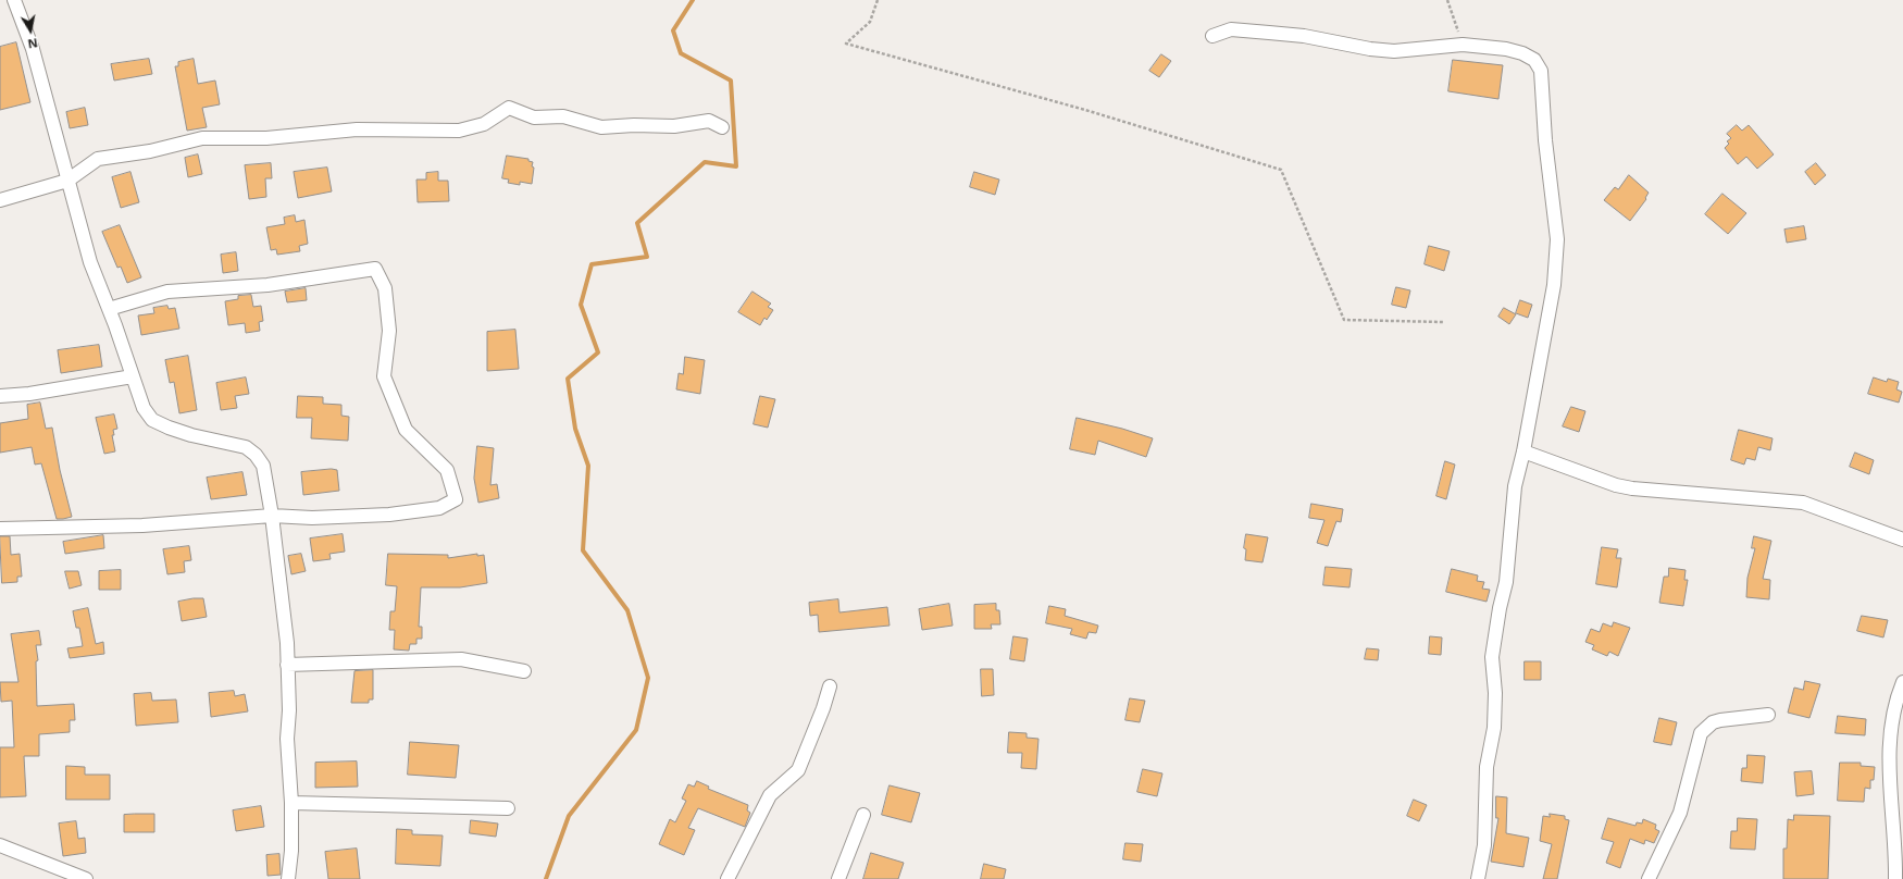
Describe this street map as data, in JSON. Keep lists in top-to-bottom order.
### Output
{
  "north": "bottom"
}
